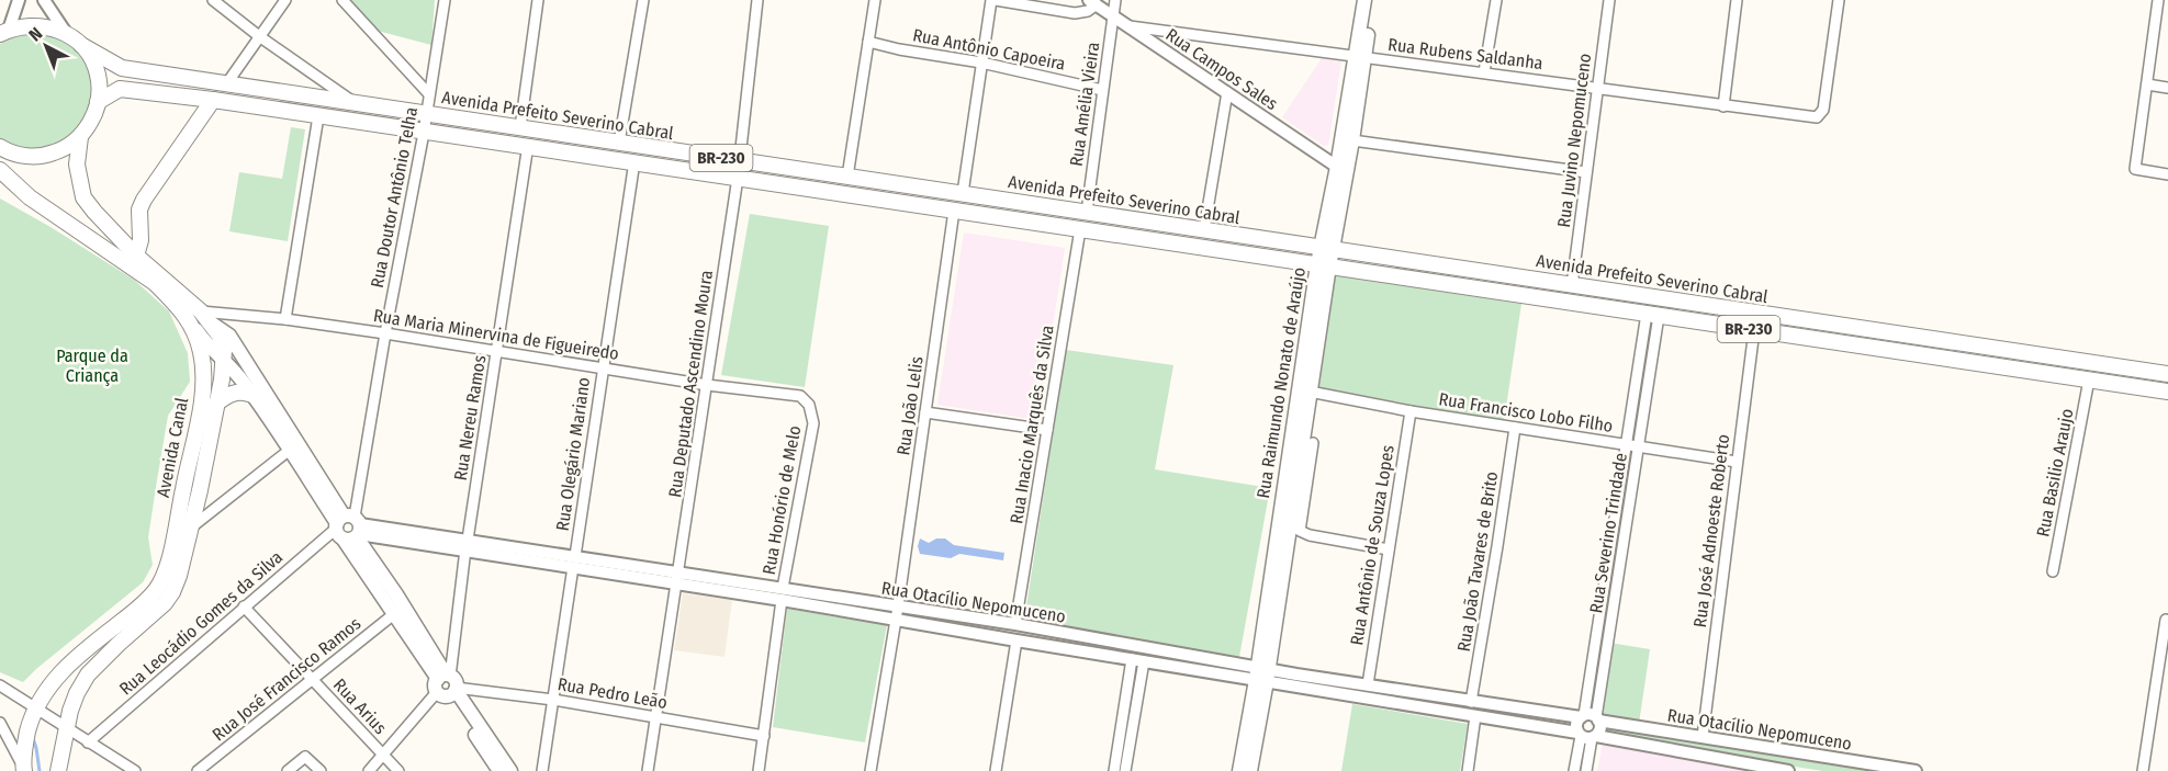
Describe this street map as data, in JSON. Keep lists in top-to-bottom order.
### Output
{
  "streets": {
    "main road": [
      "Avenida Prefeito Severino Cabral",
      "BR-230",
      "Rua Raimundo Nonato de Araújo",
      "Avenida Canal"
    ],
    "street": [
      "Rua Antônio Capoeira",
      "Rua Rubens Saldanha",
      "Rua Campos Sales",
      "Rua Amélia Vieira",
      "Rua Juvino Nepomuceno",
      "Rua Doutor Antônio Telha",
      "Rua Maria Minervina de Figueiredo",
      "Rua Deputado Ascendino Moura",
      "Rua João Lelis",
      "Rua Francisco Lobo Filho",
      "Rua Nereu Ramos",
      "Rua Inacio Marquês da Silva",
      "Rua Olegário Mariano",
      "Rua Basilio Araujo",
      "Rua Honório de Melo",
      "Rua José Adnoeste Roberto",
      "Rua Severino Trindade",
      "Rua Antônio de Souza Lopes",
      "Rua João Tavares de Brito",
      "Rua Otacílio Nepomuceno",
      "Rua Leocádio Gomes da Silva",
      "Rua José Francisco Ramos",
      "Rua Pedro Leão",
      "Rua Arius"
    ]
  },
  "crossings": [
    ["Rua Antônio Capoeira", "Rua Amélia Vieira"],
    ["Rua Rubens Saldanha", "Rua Campos Sales"],
    ["Rua Rubens Saldanha", "Rua Juvino Nepomuceno"],
    ["Rua Rubens Saldanha", "Rua Raimundo Nonato de Araújo"],
    ["Rua Campos Sales", "Rua Amélia Vieira"],
    ["Rua Campos Sales", "Rua Raimundo Nonato de Araújo"],
    ["Rua Amélia Vieira", "Avenida Prefeito Severino Cabral"],
    ["Avenida Prefeito Severino Cabral", "Rua Juvino Nepomuceno"],
    ["Avenida Prefeito Severino Cabral", "Rua Doutor Antônio Telha"],
    ["Avenida Prefeito Severino Cabral", "Rua Raimundo Nonato de Araújo"],
    ["Avenida Prefeito Severino Cabral", "Rua Deputado Ascendino Moura"],
    ["Avenida Prefeito Severino Cabral", "Rua João Lelis"],
    ["Avenida Prefeito Severino Cabral", "Rua Nereu Ramos"],
    ["Avenida Prefeito Severino Cabral", "Rua Inacio Marquês da Silva"],
    ["Avenida Prefeito Severino Cabral", "Rua Olegário Mariano"],
    ["Avenida Prefeito Severino Cabral", "Rua Basilio Araujo"],
    ["Avenida Prefeito Severino Cabral", "Rua José Adnoeste Roberto"],
    ["Avenida Prefeito Severino Cabral", "Rua Severino Trindade"],
    ["Rua Doutor Antônio Telha", "Rua Maria Minervina de Figueiredo"],
    ["Rua Doutor Antônio Telha", "Rua Otacílio Nepomuceno"],
    ["Rua Doutor Antônio Telha", "Rua Leocádio Gomes da Silva"],
    ["Rua Maria Minervina de Figueiredo", "Rua Deputado Ascendino Moura"],
    ["Rua Maria Minervina de Figueiredo", "Rua Nereu Ramos"],
    ["Rua Maria Minervina de Figueiredo", "Avenida Canal"],
    ["Rua Maria Minervina de Figueiredo", "Rua Olegário Mariano"],
    ["Rua Maria Minervina de Figueiredo", "Rua Honório de Melo"],
    ["Rua Raimundo Nonato de Araújo", "Rua Francisco Lobo Filho"],
    ["Rua Raimundo Nonato de Araújo", "Rua Otacílio Nepomuceno"],
    ["Rua Deputado Ascendino Moura", "Rua Otacílio Nepomuceno"],
    ["Rua Deputado Ascendino Moura", "Rua Pedro Leão"],
    ["Rua João Lelis", "Rua Otacílio Nepomuceno"],
    ["Rua Francisco Lobo Filho", "Rua José Adnoeste Roberto"],
    ["Rua Francisco Lobo Filho", "Rua Severino Trindade"],
    ["Rua Francisco Lobo Filho", "Rua Antônio de Souza Lopes"],
    ["Rua Francisco Lobo Filho", "Rua João Tavares de Brito"],
    ["Rua Nereu Ramos", "Rua Otacílio Nepomuceno"],
    ["Rua Nereu Ramos", "Rua Pedro Leão"],
    ["Rua Inacio Marquês da Silva", "Rua Otacílio Nepomuceno"],
    ["Rua Olegário Mariano", "Rua Otacílio Nepomuceno"],
    ["Rua Olegário Mariano", "Rua Pedro Leão"],
    ["Rua Honório de Melo", "Rua Otacílio Nepomuceno"],
    ["Rua Honório de Melo", "Rua Pedro Leão"],
    ["Rua José Adnoeste Roberto", "Rua Otacílio Nepomuceno"],
    ["Rua Severino Trindade", "Rua Otacílio Nepomuceno"],
    ["Rua Antônio de Souza Lopes", "Rua Otacílio Nepomuceno"],
    ["Rua João Tavares de Brito", "Rua Otacílio Nepomuceno"],
    ["Rua Otacílio Nepomuceno", "Rua Leocádio Gomes da Silva"],
    ["Rua Leocádio Gomes da Silva", "Rua Arius"],
    ["Rua José Francisco Ramos", "Rua Arius"]
  ],
  "parks": ["Parque da Criança"],
  "north": "top left"
}
